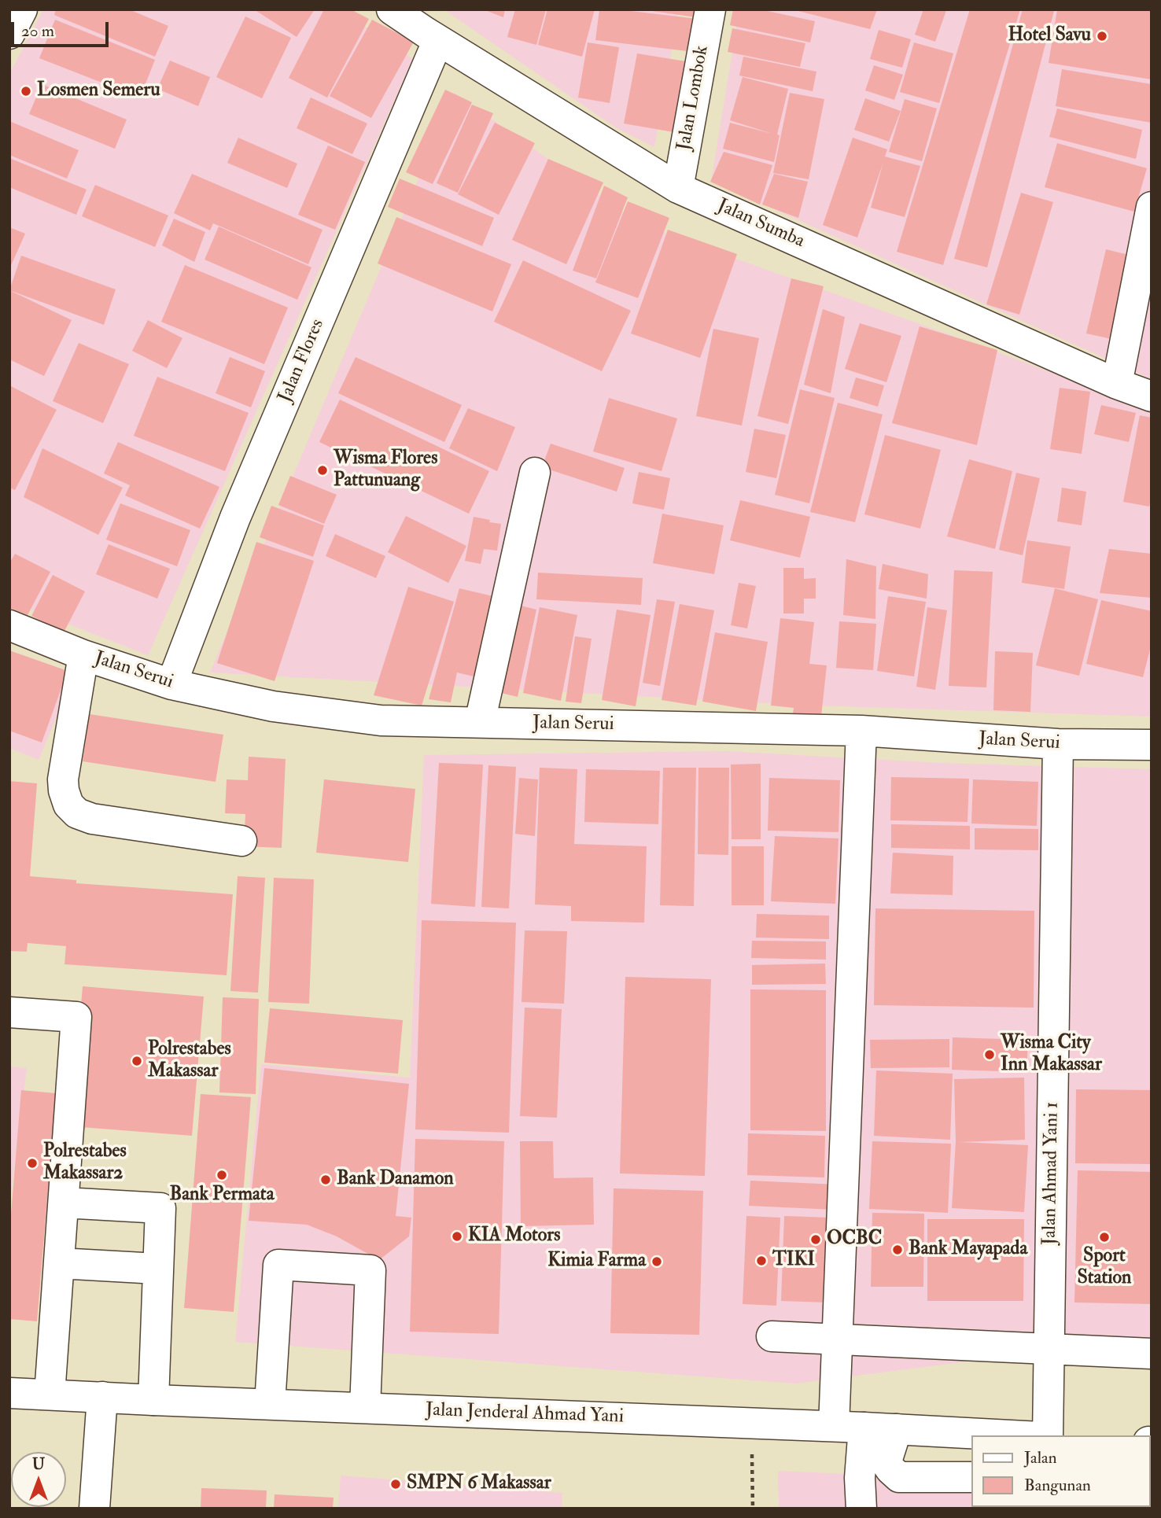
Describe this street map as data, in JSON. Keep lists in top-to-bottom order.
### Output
{
  "streets": {
    "main road": [
      "Jalan Lombok",
      "Jalan Sumba",
      "Jalan Flores",
      "Jalan Serui",
      "Jalan Ahmad Yani 1",
      "Jalan Jenderal Ahmad Yani"
    ]
  },
  "crossings": [
    ["Jalan Lombok", "Jalan Sumba"],
    ["Jalan Sumba", "Jalan Flores"],
    ["Jalan Flores", "Jalan Serui"],
    ["Jalan Serui", "Jalan Ahmad Yani 1"]
  ],
  "places": [
    "Hotel Savu",
    "Losmen Semeru",
    "Wisma Flores Pattunuang",
    "Wisma City Inn Makassar",
    "Polrestabes Makassar",
    "Polrestabes Makassar2",
    "Bank Permata",
    "Bank Danamon",
    "KIA Motors",
    "Sport Station",
    "OCBC",
    "Bank Mayapada",
    "TIKI",
    "Kimia Farma",
    "SMPN 6 Makassar"
  ],
  "legend": ["Jalan", "Bangunan"],
  "scale_bar": "20 m",
  "north": "top"
}
